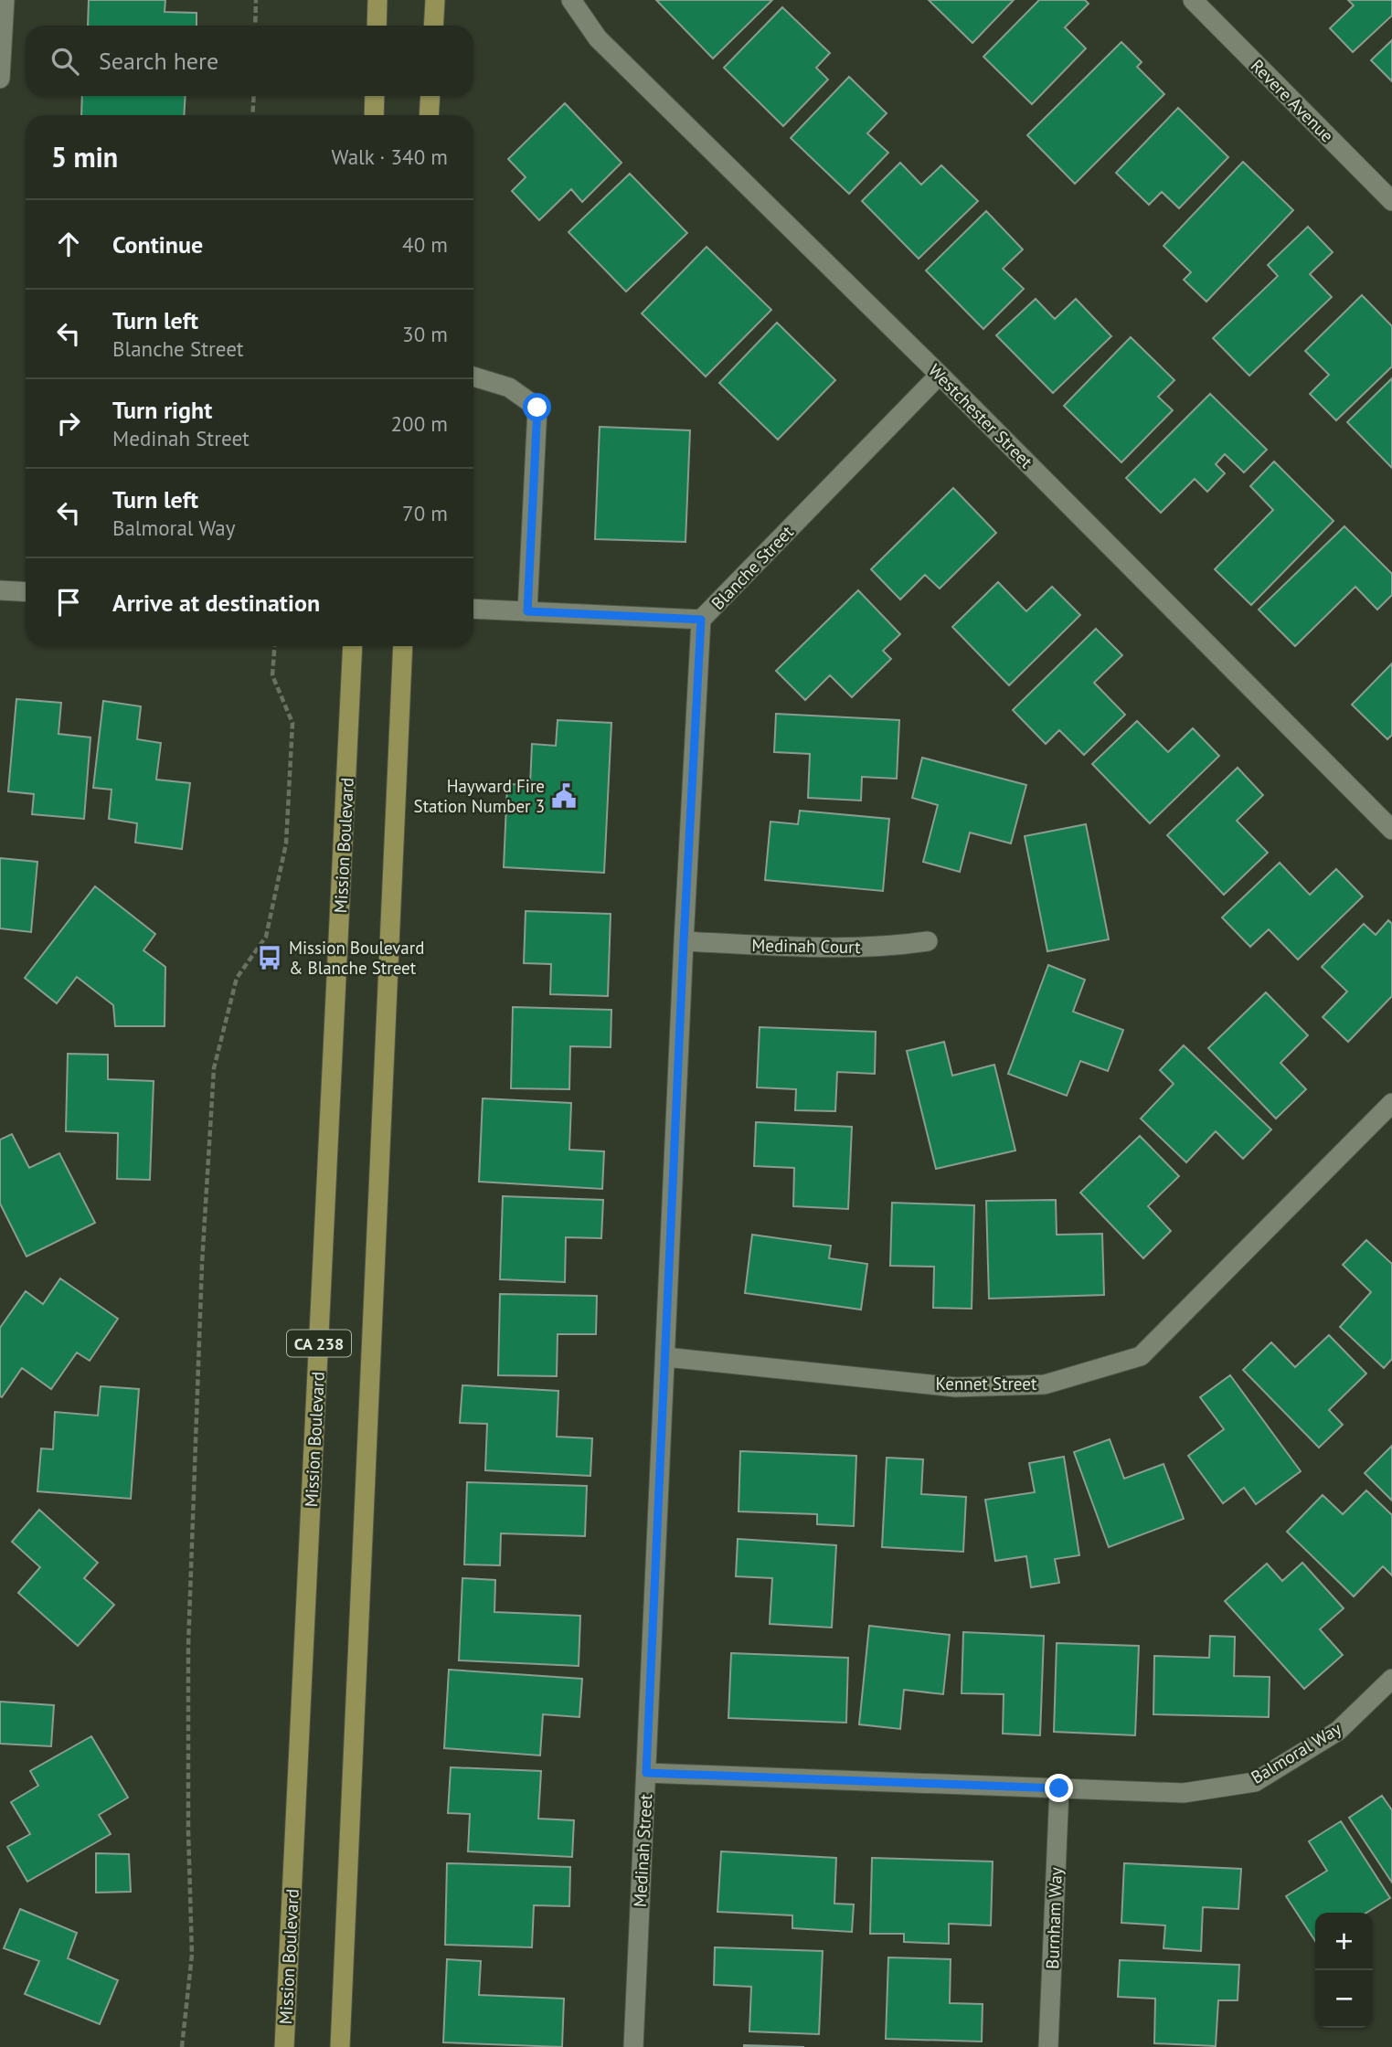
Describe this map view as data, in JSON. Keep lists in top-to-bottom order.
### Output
{
  "streets": {
    "main road": ["Mission Boulevard", "CA 238"],
    "street": [
      "Revere Avenue",
      "Westchester Street",
      "Blanche Street",
      "Medinah Court",
      "Kennet Street",
      "Balmoral Way",
      "Medinah Street",
      "Burnham Way"
    ]
  },
  "crossings": [
    ["Westchester Street", "Blanche Street"],
    ["Blanche Street", "Medinah Street"],
    ["Medinah Court", "Medinah Street"],
    ["Kennet Street", "Medinah Street"],
    ["Balmoral Way", "Medinah Street"],
    ["Balmoral Way", "Burnham Way"]
  ],
  "places": {
    "public building": ["Hayward Fire Station Number 3"],
    "bus stop": ["Mission Boulevard & Blanche Street"]
  },
  "page": {
    "search": "Search here",
    "heading": ["5 min", "Walk · 340 m"],
    "list": [
      ["Continue", "40 m"],
      ["Turn left", "Blanche Street", "30 m"],
      ["Turn right", "Medinah Street", "200 m"],
      ["Turn left", "Balmoral Way", "70 m"],
      "Arrive at destination"
    ],
    "map_buttons": ["+", "−"]
  }
}
